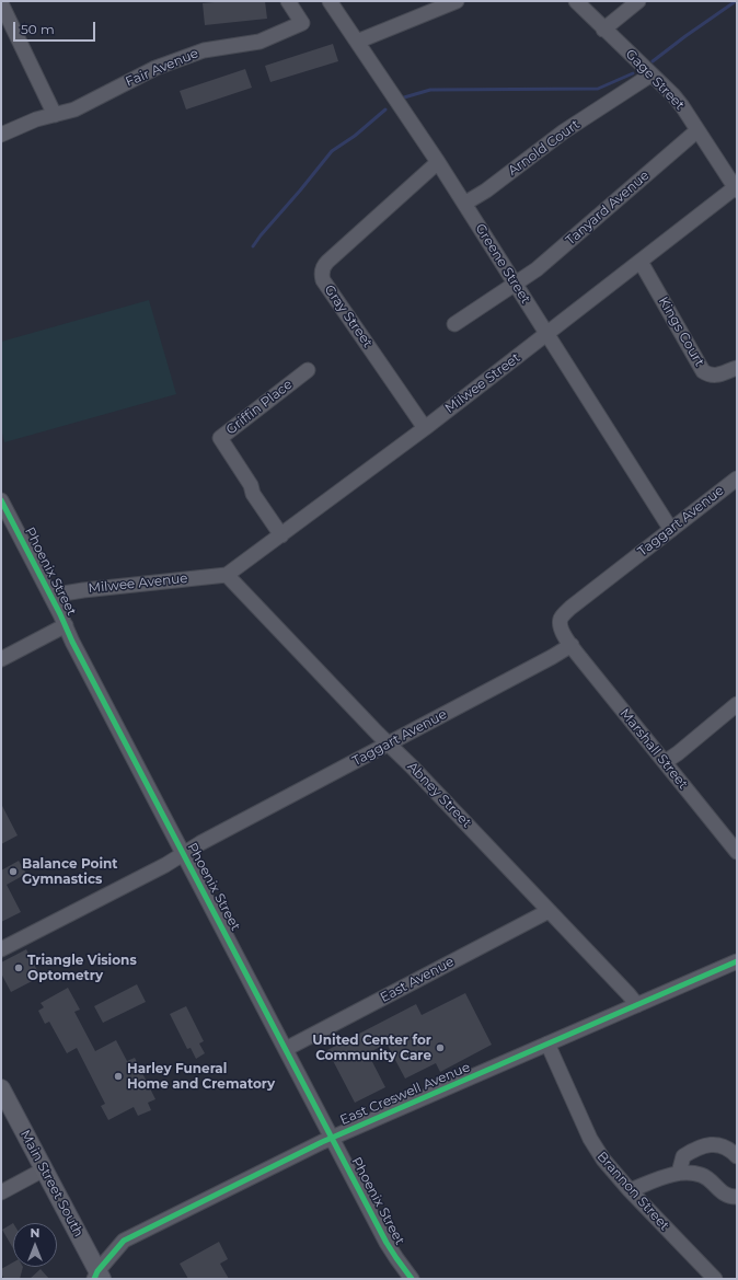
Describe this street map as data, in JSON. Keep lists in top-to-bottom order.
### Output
{
  "streets": {
    "main road": ["Main Street South"],
    "street": [
      "Fair Avenue",
      "Gage Street",
      "Arnold Court",
      "Tanyard Avenue",
      "Greene Street",
      "Gray Street",
      "Kings Court",
      "Milwee Street",
      "Griffin Place",
      "Taggart Avenue",
      "Phoenix Street",
      "Milwee Avenue",
      "Marshall Street",
      "Abney Street",
      "East Avenue",
      "East Creswell Avenue",
      "Brannon Street"
    ]
  },
  "crossings": [
    ["Gage Street", "Arnold Court"],
    ["Gage Street", "Tanyard Avenue"],
    ["Gage Street", "Milwee Street"],
    ["Arnold Court", "Greene Street"],
    ["Tanyard Avenue", "Greene Street"],
    ["Greene Street", "Gray Street"],
    ["Greene Street", "Milwee Street"],
    ["Greene Street", "Taggart Avenue"],
    ["Gray Street", "Milwee Street"],
    ["Kings Court", "Milwee Street"],
    ["Milwee Street", "Griffin Place"],
    ["Milwee Street", "Milwee Avenue"],
    ["Milwee Street", "Abney Street"],
    ["Taggart Avenue", "Phoenix Street"],
    ["Taggart Avenue", "Marshall Street"],
    ["Taggart Avenue", "Abney Street"],
    ["Phoenix Street", "Milwee Avenue"],
    ["Phoenix Street", "East Avenue"],
    ["Phoenix Street", "East Creswell Avenue"],
    ["Milwee Avenue", "Abney Street"],
    ["Abney Street", "East Avenue"],
    ["Abney Street", "East Creswell Avenue"],
    ["East Creswell Avenue", "Main Street South"],
    ["East Creswell Avenue", "Brannon Street"]
  ],
  "places": [
    "Balance Point Gymnastics",
    "Triangle Visions Optometry",
    "United Center for Community Care",
    "Harley Funeral Home and Crematory"
  ],
  "scale_bar": "50 m",
  "north": "top"
}
